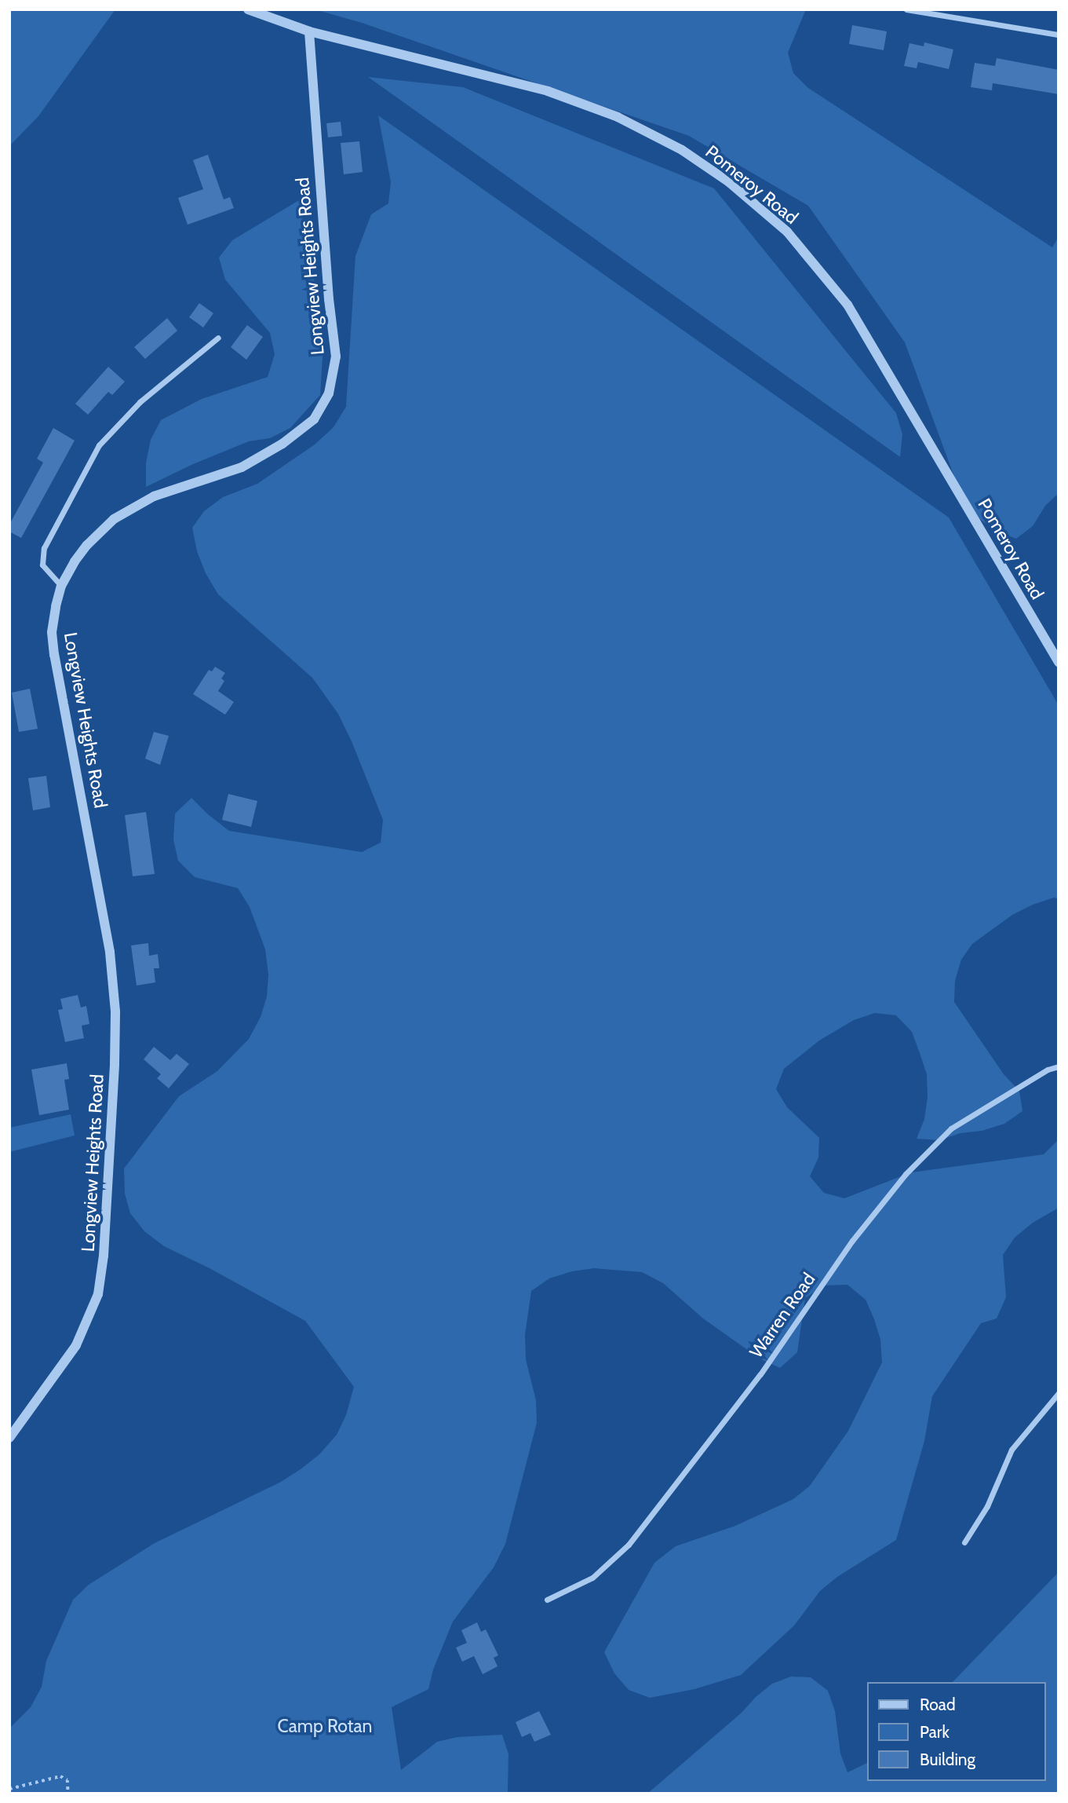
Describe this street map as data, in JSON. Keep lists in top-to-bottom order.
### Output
{
  "streets": {
    "street": ["Pomeroy Road", "Longview Heights Road", "Warren Road"]
  },
  "crossings": [
    ["Pomeroy Road", "Longview Heights Road"]
  ],
  "parks": ["Camp Rotan"],
  "legend": ["Road", "Park", "Building"]
}
